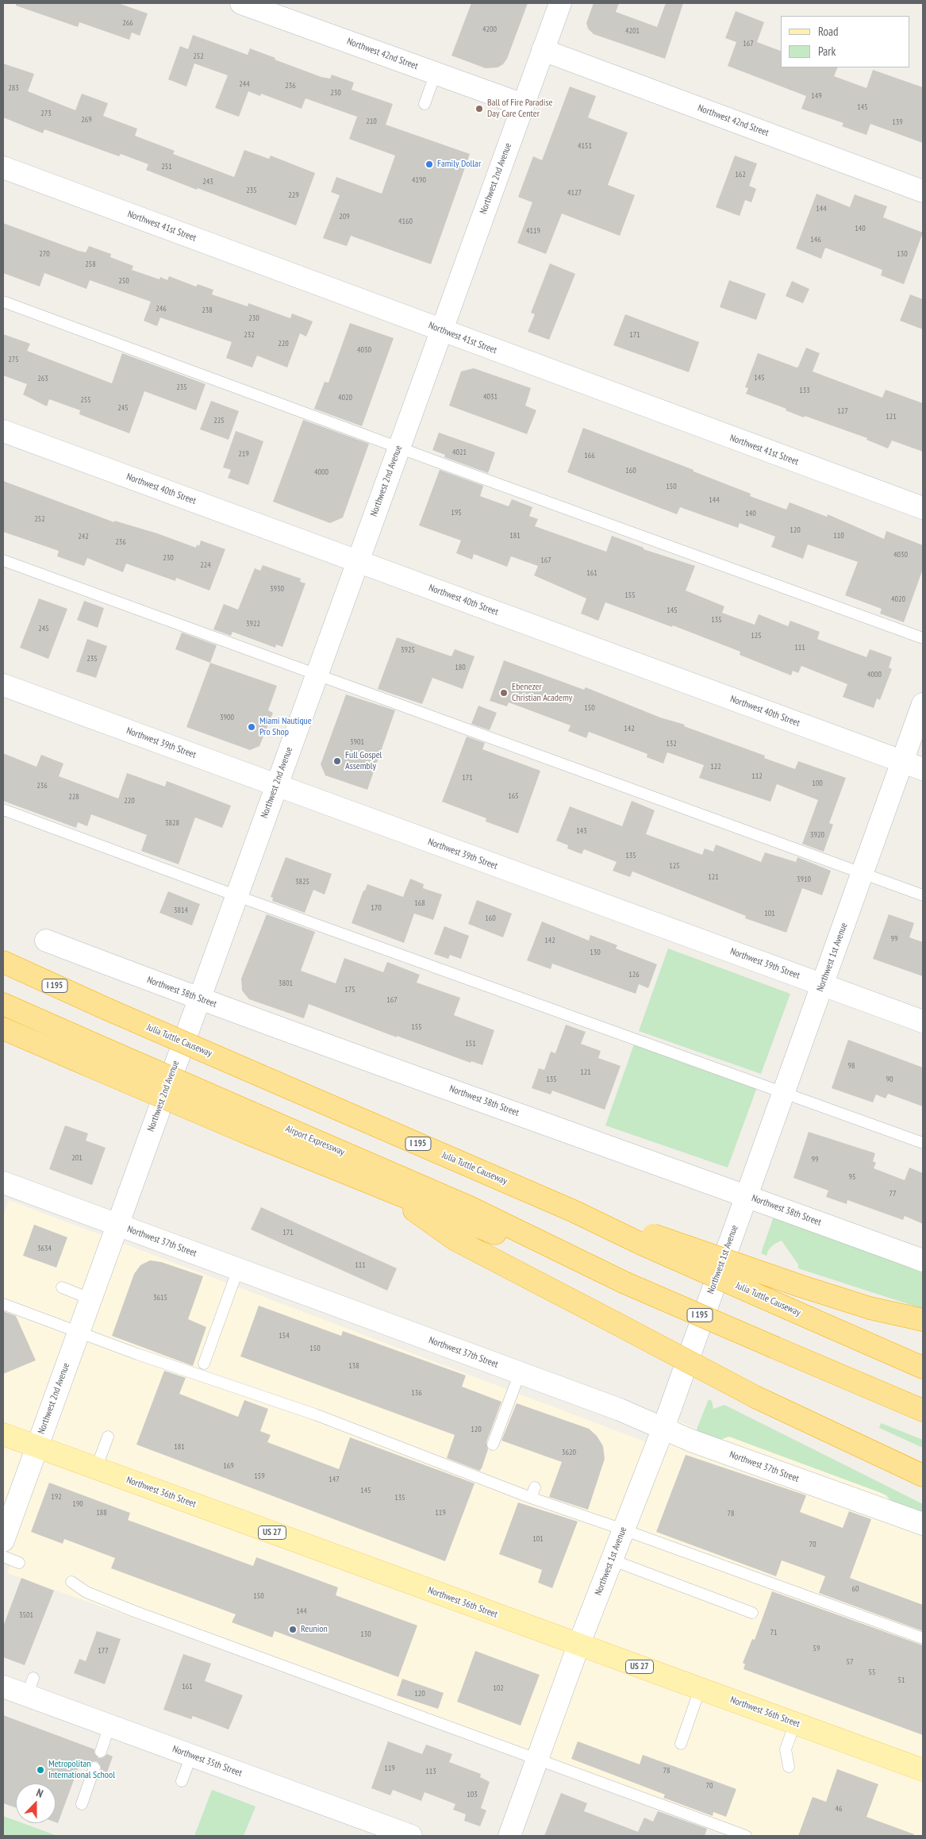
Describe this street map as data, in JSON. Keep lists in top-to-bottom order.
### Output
{
  "streets": {
    "highway": ["I 195", "Julia Tuttle Causeway", "Airport Expressway"],
    "main road": ["Northwest 36th Street", "US 27"],
    "street": [
      "Northwest 42nd Street",
      "Northwest 2nd Avenue",
      "Northwest 41st Street",
      "Northwest 40th Street",
      "Northwest 39th Street",
      "Northwest 1st Avenue",
      "Northwest 38th Street",
      "Northwest 37th Street",
      "Northwest 35th Street"
    ]
  },
  "crossings": [
    ["Northwest 42nd Street", "Northwest 2nd Avenue"],
    ["Northwest 2nd Avenue", "Northwest 41st Street"],
    ["Northwest 2nd Avenue", "Northwest 40th Street"],
    ["Northwest 2nd Avenue", "Northwest 39th Street"],
    ["Northwest 2nd Avenue", "Northwest 38th Street"],
    ["Northwest 2nd Avenue", "Northwest 37th Street"],
    ["Northwest 2nd Avenue", "Northwest 36th Street"],
    ["Northwest 40th Street", "Northwest 1st Avenue"],
    ["Northwest 39th Street", "Northwest 1st Avenue"],
    ["Northwest 1st Avenue", "Northwest 38th Street"],
    ["Northwest 1st Avenue", "Northwest 37th Street"],
    ["Northwest 1st Avenue", "Northwest 36th Street"],
    ["I 195", "Airport Expressway"]
  ],
  "places": [
    "Ball of Fire Paradise Day Care Center",
    "Family Dollar",
    "Ebenezer Christian Academy",
    "Miami Nautique Pro Shop",
    "Full Gospel Assembly",
    "Reunion",
    "Metropolitan International School"
  ],
  "house_numbers": [
    "266",
    "4200",
    "4201",
    "167",
    "252",
    "244",
    "236",
    "283",
    "230",
    "149",
    "145",
    "273",
    "269",
    "210",
    "139",
    "4151",
    "251",
    "162",
    "4190",
    "243",
    "235",
    "4127",
    "229",
    "144",
    "209",
    "4160",
    "140",
    "4119",
    "146",
    "270",
    "130",
    "258",
    "250",
    "246",
    "238",
    "230",
    "232",
    "171",
    "220",
    "4030",
    "275",
    "145",
    "263",
    "235",
    "133",
    "4031",
    "4020",
    "255",
    "245",
    "127",
    "121",
    "225",
    "4021",
    "219",
    "166",
    "160",
    "4000",
    "150",
    "144",
    "195",
    "140",
    "252",
    "120",
    "181",
    "110",
    "242",
    "236",
    "4030",
    "230",
    "167",
    "224",
    "161",
    "3930",
    "155",
    "4020",
    "145",
    "135",
    "3922",
    "245",
    "125",
    "111",
    "3925",
    "235",
    "180",
    "4000",
    "150",
    "3900",
    "142",
    "3901",
    "132",
    "122",
    "112",
    "171",
    "100",
    "236",
    "165",
    "228",
    "220",
    "3828",
    "143",
    "3920",
    "135",
    "125",
    "121",
    "3910",
    "3825",
    "168",
    "170",
    "3814",
    "101",
    "160",
    "99",
    "142",
    "130",
    "126",
    "3801",
    "175",
    "167",
    "155",
    "151",
    "98",
    "121",
    "135",
    "90",
    "201",
    "99",
    "95",
    "77",
    "171",
    "3634",
    "111",
    "3615",
    "154",
    "150",
    "138",
    "136",
    "120",
    "181",
    "3620",
    "169",
    "159",
    "147",
    "145",
    "192",
    "135",
    "190",
    "188",
    "119",
    "78",
    "101",
    "70",
    "60",
    "150",
    "144",
    "3501",
    "71",
    "130",
    "59",
    "177",
    "57",
    "55",
    "51",
    "161",
    "102",
    "120",
    "119",
    "78",
    "113",
    "70",
    "103",
    "46"
  ],
  "legend": ["Road", "Park"],
  "north": "top"
}
